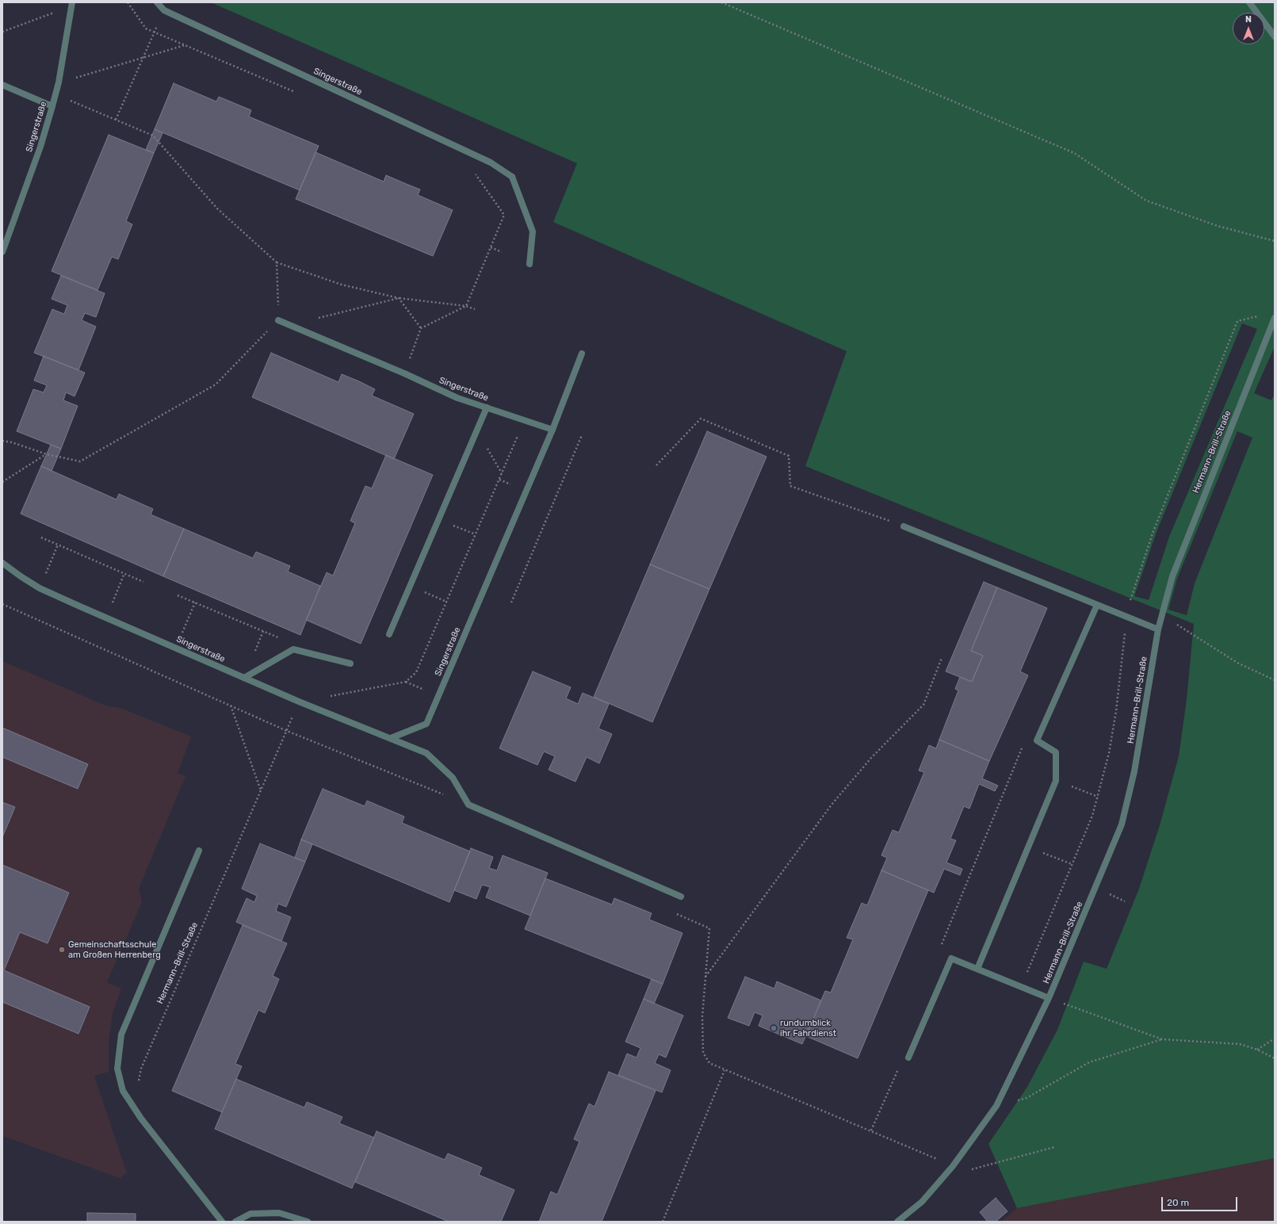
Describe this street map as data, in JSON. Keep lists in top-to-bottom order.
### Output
{
  "streets": {
    "street": ["Singerstraße", "Hermann-Brill-Straße"]
  },
  "crossings": [
    ["Singerstraße", "Hermann-Brill-Straße"]
  ],
  "places": ["Gemeinschaftsschule am Großen Herrenberg", "rundumblick ihr Fahrdienst"],
  "scale_bar": "20 m",
  "north": "top"
}
